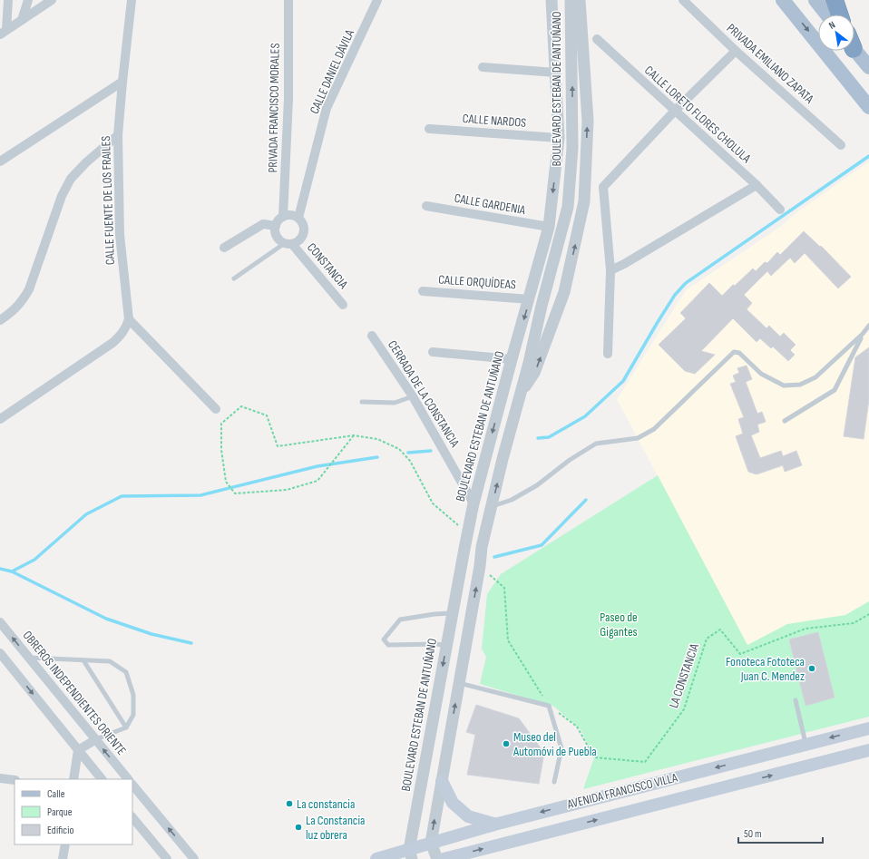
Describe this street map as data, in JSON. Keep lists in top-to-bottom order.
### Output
{
  "streets": {
    "main road": ["AVENIDA FRANCISCO VILLA"],
    "street": [
      "PRIVADA EMILIANO ZAPATA",
      "CALLE DANIEL DÁVILA",
      "BOULEVARD ESTEBAN DE ANTUÑANO",
      "PRIVADA FRANCISCO MORALES",
      "CALLE LORETO FLORES CHOLULA",
      "CALLE NARDOS",
      "CALLE FUENTE DE LOS FRAILES",
      "CALLE GARDENIA",
      "CONSTANCIA",
      "CALLE ORQUÍDEAS",
      "CERRADA DE LA CONSTANCIA",
      "OBREROS INDEPENDIENTES ORIENTE"
    ],
    "path": ["LA CONSTANCIA"]
  },
  "crossings": [
    ["CALLE DANIEL DÁVILA", "PRIVADA FRANCISCO MORALES"],
    ["CALLE DANIEL DÁVILA", "CONSTANCIA"],
    ["BOULEVARD ESTEBAN DE ANTUÑANO", "CALLE NARDOS"],
    ["BOULEVARD ESTEBAN DE ANTUÑANO", "CALLE GARDENIA"],
    ["BOULEVARD ESTEBAN DE ANTUÑANO", "CALLE ORQUÍDEAS"],
    ["BOULEVARD ESTEBAN DE ANTUÑANO", "CERRADA DE LA CONSTANCIA"],
    ["BOULEVARD ESTEBAN DE ANTUÑANO", "AVENIDA FRANCISCO VILLA"],
    ["PRIVADA FRANCISCO MORALES", "CONSTANCIA"]
  ],
  "parks": ["Paseo de Gigantes"],
  "places": [
    "Fonoteca Fototeca Juan C. Mendez",
    "Museo del Automóvi de Puebla",
    "La constancia",
    "La Constancia luz obrera"
  ],
  "legend": ["Calle", "Parque", "Edificio"],
  "scale_bar": "50 m",
  "north": "top left"
}
